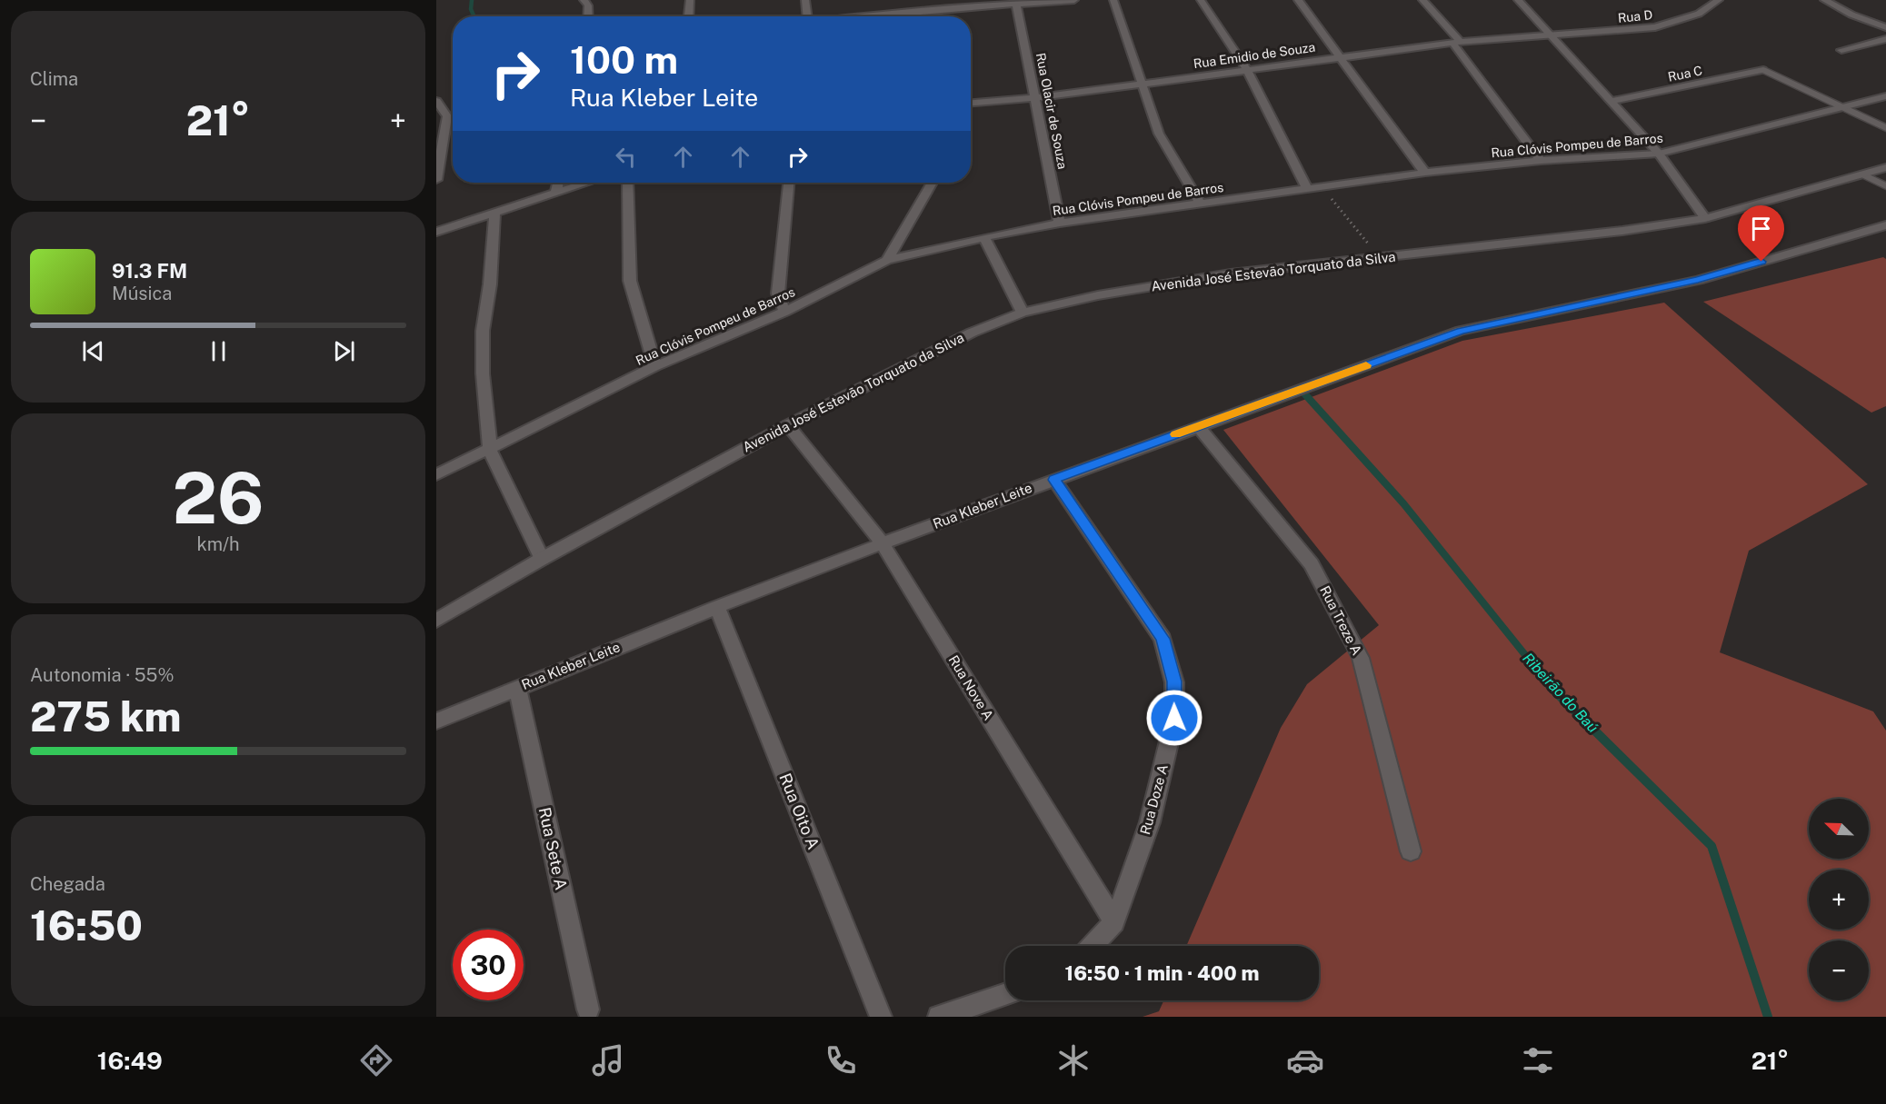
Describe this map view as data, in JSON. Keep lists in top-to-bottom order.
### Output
{
  "streets": {
    "street": [
      "Rua D",
      "Rua Emidio de Souza",
      "Rua C",
      "Rua Olacir de Souza",
      "Rua Clóvis Pompeu de Barros",
      "Avenida José Estevão Torquato da Silva",
      "Rua Kleber Leite",
      "Rua Treze A",
      "Rua Nove A",
      "Rua Doze A",
      "Rua Oito A",
      "Rua Sete A"
    ]
  },
  "crossings": [
    ["Rua D", "Rua Emidio de Souza"],
    ["Rua Emidio de Souza", "Rua Olacir de Souza"],
    ["Rua Olacir de Souza", "Rua Clóvis Pompeu de Barros"],
    ["Avenida José Estevão Torquato da Silva", "Rua Nove A"],
    ["Rua Kleber Leite", "Rua Treze A"],
    ["Rua Kleber Leite", "Rua Nove A"],
    ["Rua Kleber Leite", "Rua Doze A"],
    ["Rua Kleber Leite", "Rua Oito A"],
    ["Rua Kleber Leite", "Rua Sete A"],
    ["Rua Nove A", "Rua Doze A"]
  ],
  "water": ["Ribeirão do Baú"],
  "north": "top left",
  "page": {
    "tile": [
      "Clima",
      ["26", "km/h"],
      ["Autonomia · 55%", "275 km"],
      ["Chegada", "16:50"]
    ],
    "turn": ["100 m", "Rua Kleber Leite"],
    "heat": ["−", "21°", "+"],
    "song": ["91.3 FM", "Música"],
    "map_buttons": ["+", "−"],
    "limit": "30",
    "trip": "16:50 · 1 min · 400 m",
    "tabs": ["16:49", "21°"]
  }
}
